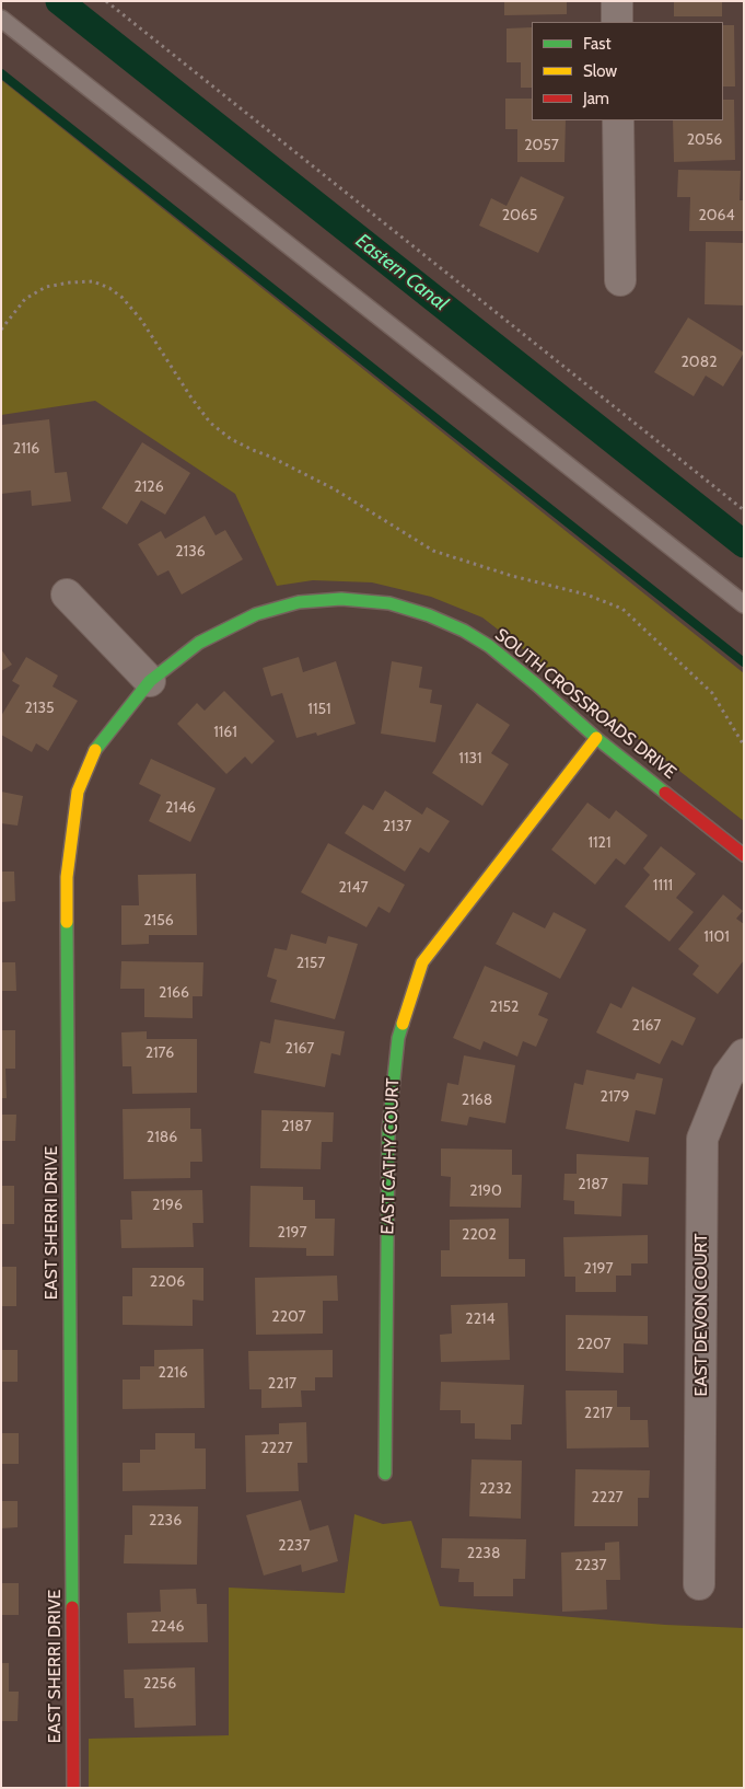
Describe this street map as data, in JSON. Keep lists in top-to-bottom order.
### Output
{
  "streets": {
    "street": [
      "SOUTH CROSSROADS DRIVE",
      "EAST CATHY COURT",
      "EAST SHERRI DRIVE",
      "EAST DEVON COURT"
    ]
  },
  "crossings": [
    ["SOUTH CROSSROADS DRIVE", "EAST CATHY COURT"],
    ["SOUTH CROSSROADS DRIVE", "EAST SHERRI DRIVE"]
  ],
  "water": ["Eastern Canal"],
  "house_numbers": [
    "2056",
    "2057",
    "2065",
    "2064",
    "2082",
    "2116",
    "2126",
    "2136",
    "2135",
    "1151",
    "1161",
    "1131",
    "2146",
    "2137",
    "1121",
    "1111",
    "2147",
    "2156",
    "1101",
    "2157",
    "2166",
    "2152",
    "2167",
    "2167",
    "2176",
    "2179",
    "2168",
    "2187",
    "2186",
    "2187",
    "2190",
    "2196",
    "2197",
    "2202",
    "2197",
    "2206",
    "2207",
    "2214",
    "2207",
    "2216",
    "2217",
    "2217",
    "2227",
    "2232",
    "2227",
    "2236",
    "2237",
    "2238",
    "2237",
    "2246",
    "2256"
  ],
  "legend": ["Fast", "Slow", "Jam"]
}
